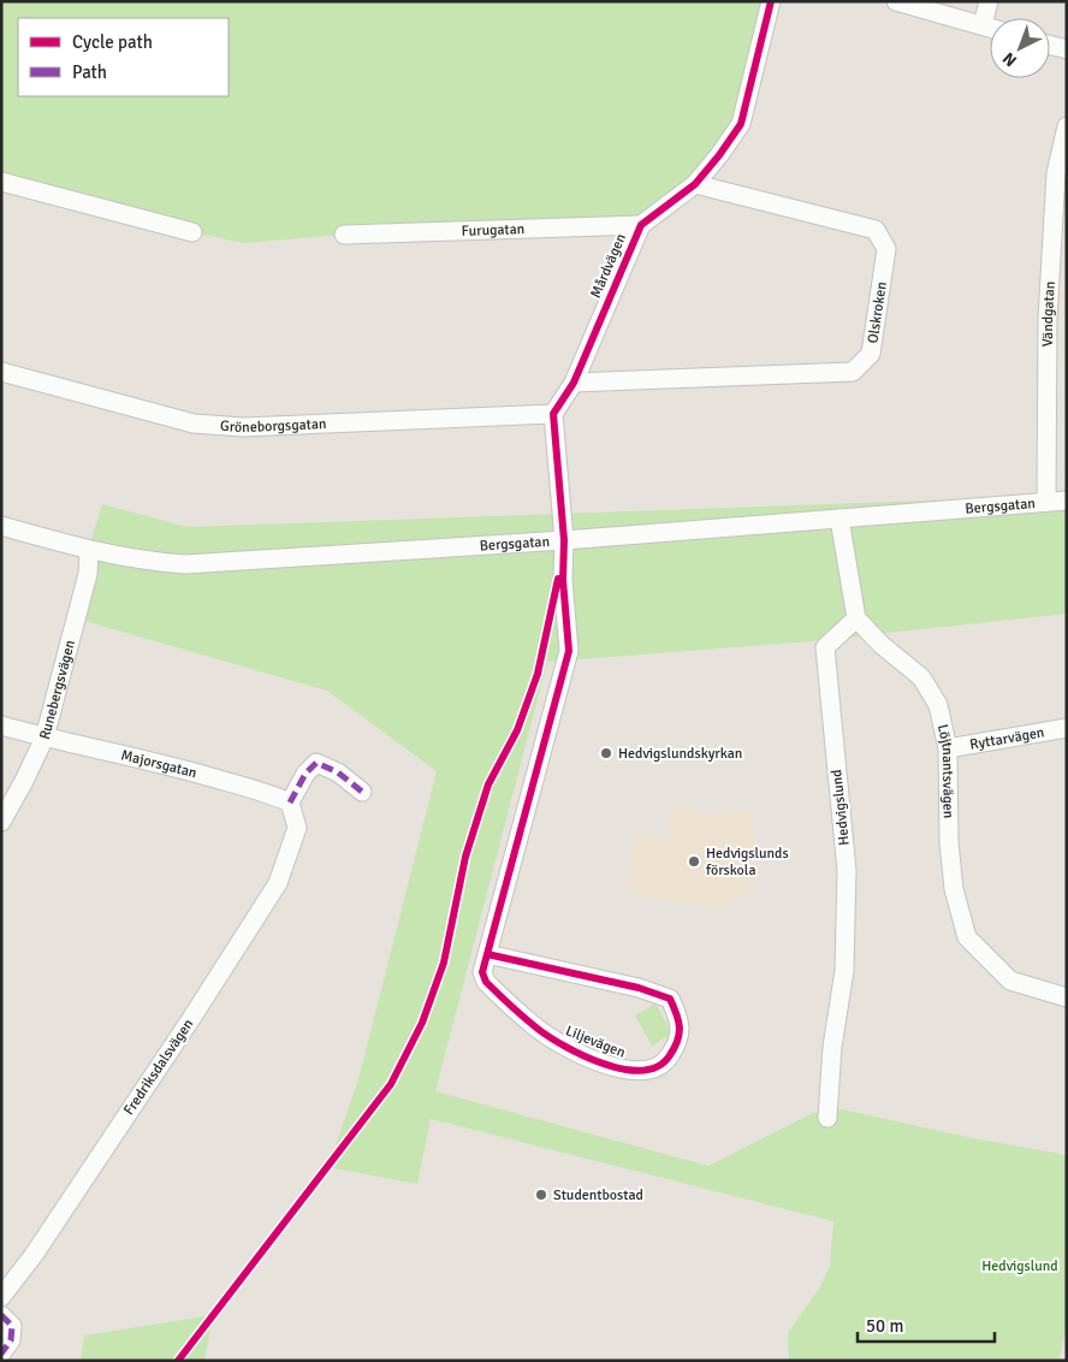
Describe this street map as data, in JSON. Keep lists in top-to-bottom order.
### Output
{
  "streets": {
    "street": [
      "Furugatan",
      "Mårdvägen",
      "Vändgatan",
      "Olskroken",
      "Gröneborgsgatan",
      "Bergsgatan",
      "Runebergsvägen",
      "Ryttarvägen",
      "Majorsgatan",
      "Löjtnantsvägen",
      "Hedvigslund",
      "Liljevägen",
      "Fredriksdalsvägen"
    ]
  },
  "crossings": [
    ["Furugatan", "Mårdvägen"],
    ["Mårdvägen", "Olskroken"],
    ["Mårdvägen", "Gröneborgsgatan"],
    ["Vändgatan", "Bergsgatan"],
    ["Bergsgatan", "Runebergsvägen"],
    ["Bergsgatan", "Liljevägen"],
    ["Runebergsvägen", "Majorsgatan"],
    ["Ryttarvägen", "Löjtnantsvägen"],
    ["Majorsgatan", "Fredriksdalsvägen"],
    ["Löjtnantsvägen", "Hedvigslund"]
  ],
  "parks": ["Hedvigslund"],
  "places": ["Hedvigslundskyrkan", "Hedvigslunds förskola", "Studentbostad"],
  "legend": ["Cycle path", "Path"],
  "scale_bar": "50 m",
  "north": "bottom left"
}
